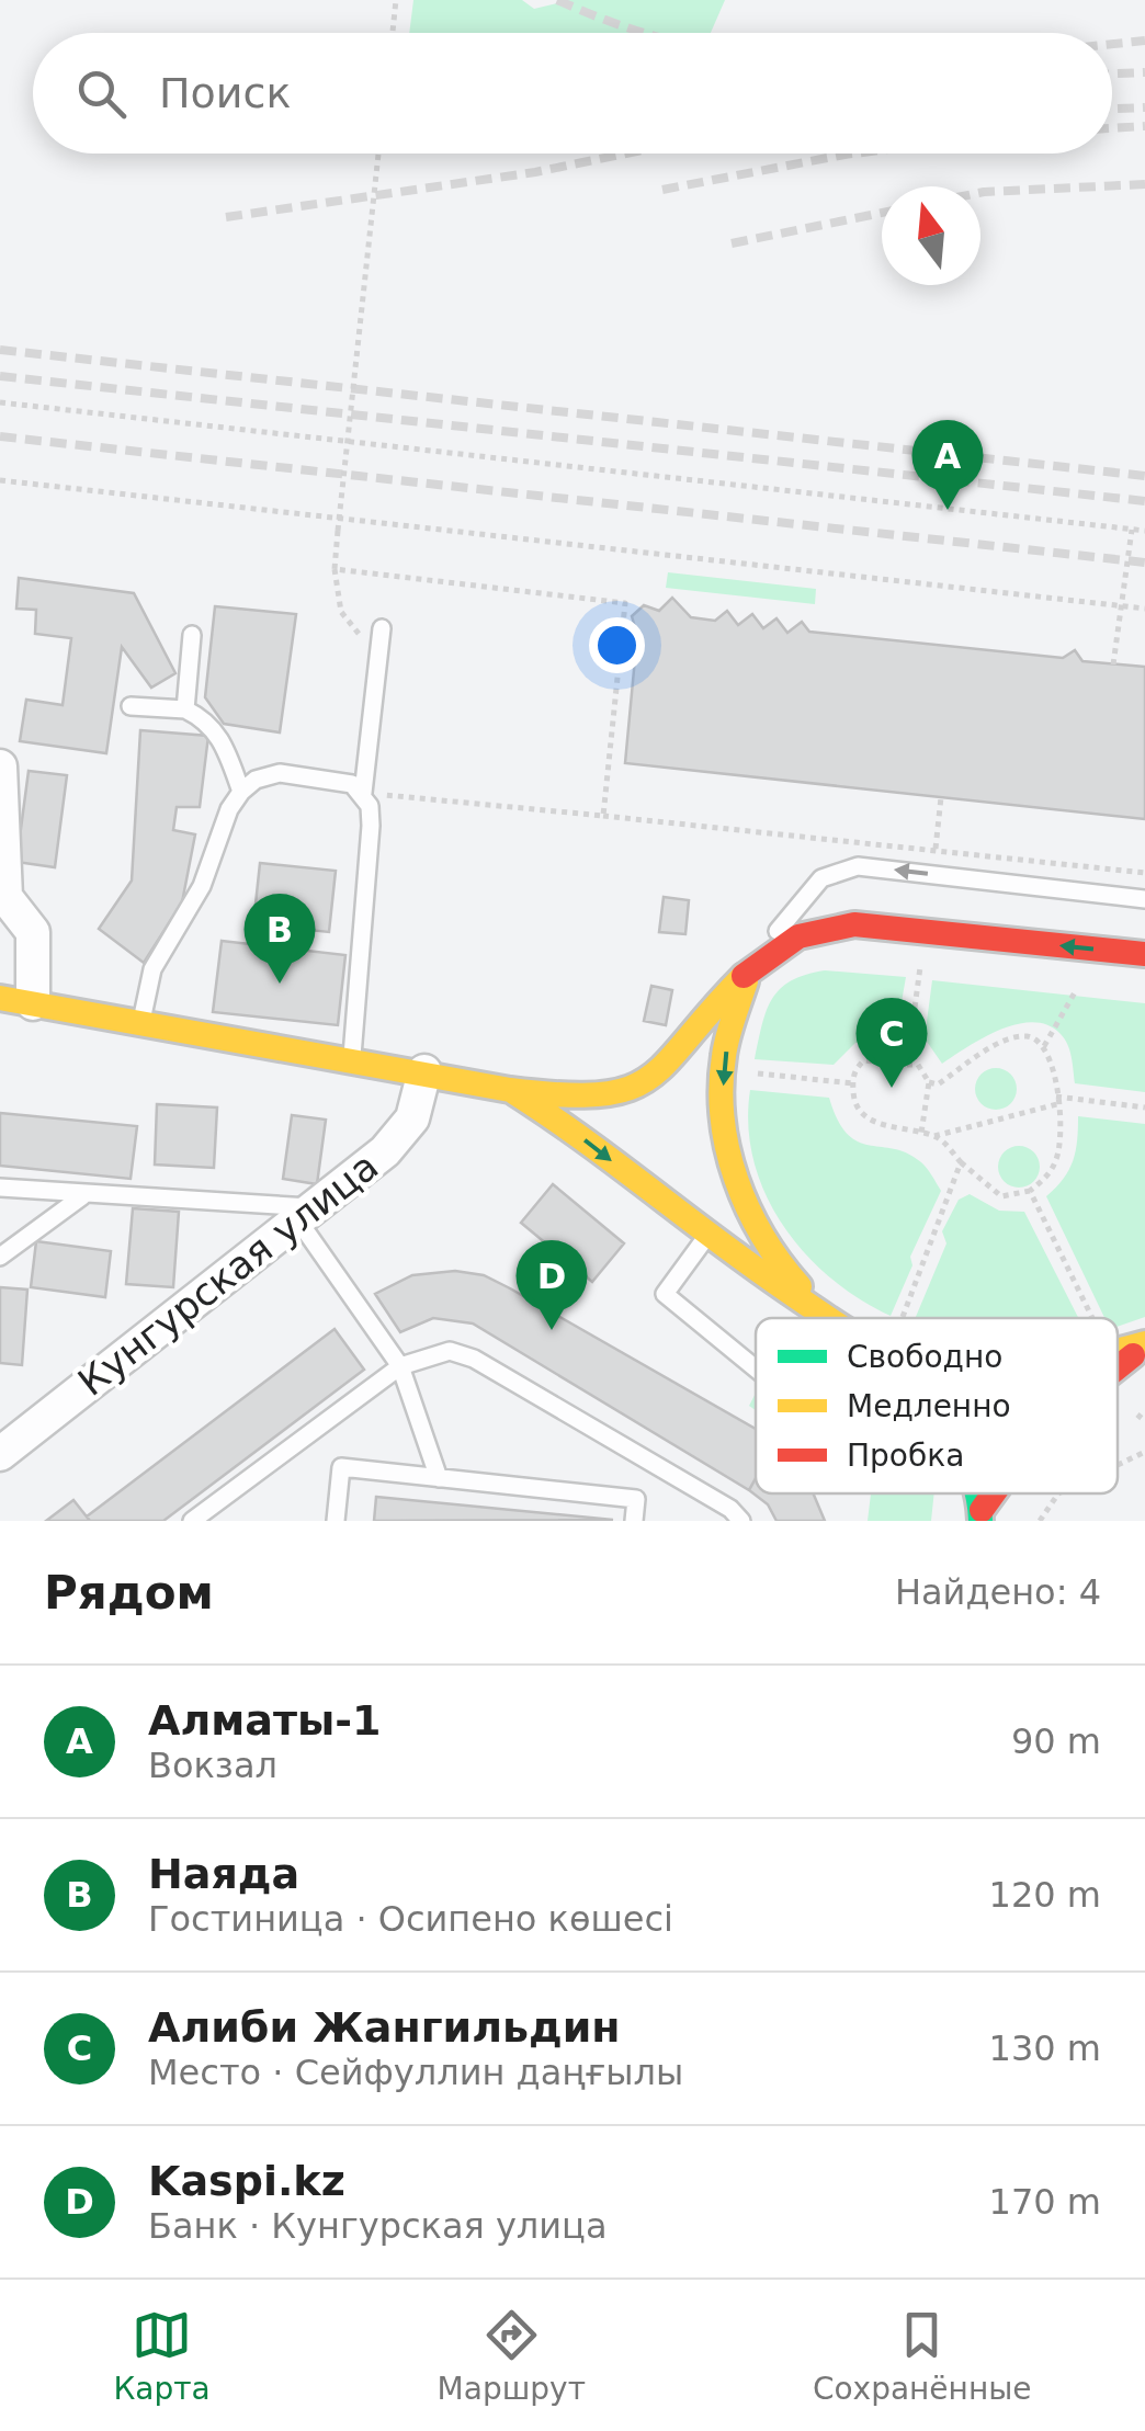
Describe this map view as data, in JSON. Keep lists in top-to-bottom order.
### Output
{
  "streets": {
    "street": ["Кунгурская улица"]
  },
  "legend": ["Свободно", "Медленно", "Пробка"],
  "north": "top",
  "page": {
    "search": "Поиск",
    "pins": [
      "A",
      "B",
      "C",
      "D"
    ],
    "heading": ["Рядом", "Найдено: 4"],
    "list": [
      {
        "mark": "A",
        "name": "Алматы-1",
        "note": "Вокзал",
        "value": "90 m"
      },
      {
        "mark": "B",
        "name": "Наяда",
        "note": "Гостиница · Осипено көшесі",
        "value": "120 m"
      },
      {
        "mark": "C",
        "name": "Алиби Жангильдин",
        "note": "Место · Сейфуллин даңғылы",
        "value": "130 m"
      },
      {
        "mark": "D",
        "name": "Kaspi.kz",
        "note": "Банк · Кунгурская улица",
        "value": "170 m"
      }
    ],
    "nav": ["Карта", "Маршрут", "Сохранённые"]
  }
}
